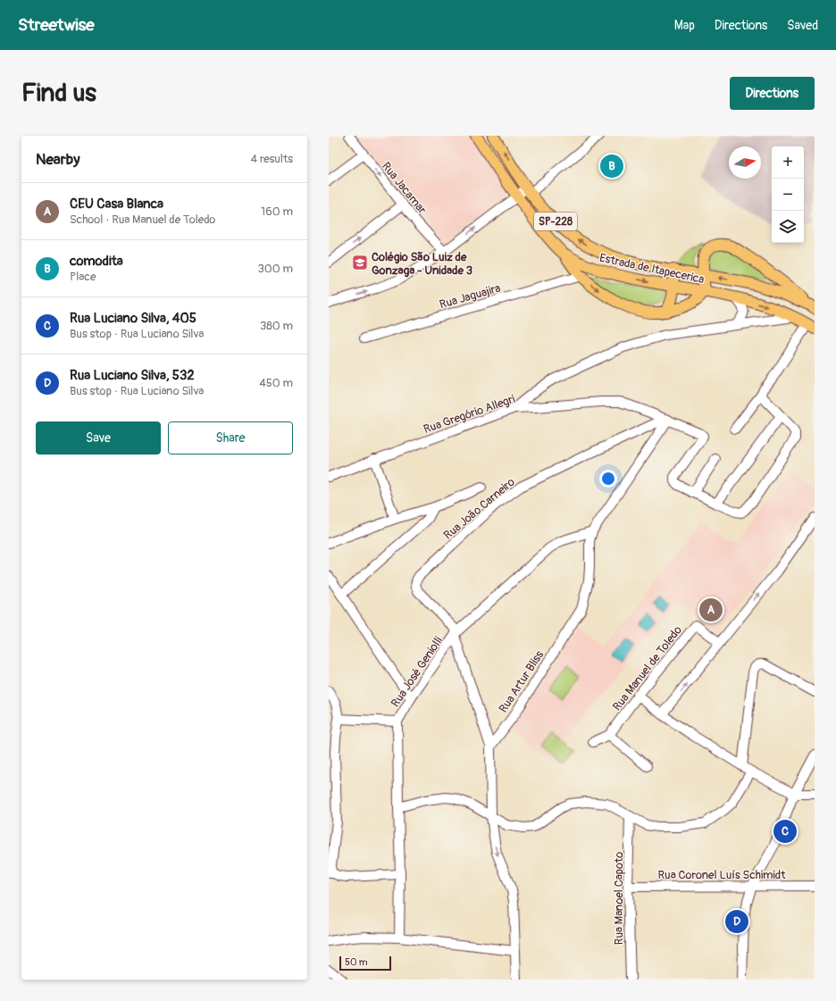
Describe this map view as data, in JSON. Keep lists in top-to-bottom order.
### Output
{
  "streets": {
    "main road": ["SP-228", "Estrada de Itapecerica"],
    "street": [
      "Rua Jacamar",
      "Rua Jaguajira",
      "Rua Gregório Allegri",
      "Rua João Carneiro",
      "Rua Manuel de Toledo",
      "Rua José Geniolli",
      "Rua Artur Bliss",
      "Rua Coronel Luís Schimidt",
      "Rua Manoel Capoto"
    ]
  },
  "crossings": [
    ["Rua Gregório Allegri", "Rua João Carneiro"],
    ["Rua Gregório Allegri", "Rua Artur Bliss"],
    ["Rua João Carneiro", "Rua José Geniolli"],
    ["Rua João Carneiro", "Rua Artur Bliss"],
    ["Rua José Geniolli", "Rua Artur Bliss"],
    ["Rua Coronel Luís Schimidt", "Rua Manoel Capoto"]
  ],
  "one_way": ["Rua Jacamar"],
  "places": {
    "school or university": ["Colégio São Luiz de Gonzaga - Unidade 3"]
  },
  "scale_bar": "50 m",
  "north": "right",
  "page": {
    "header": "Streetwise",
    "nav": ["Map", "Directions", "Saved"],
    "buttons": [
      "Directions",
      ["Save", "Share"]
    ],
    "title": "Find us",
    "heading": ["Nearby", "4 results"],
    "map_buttons": ["+", "−"],
    "pins": [
      "B",
      "A",
      "C",
      "D"
    ],
    "list": [
      {
        "mark": "A",
        "name": "CEU Casa Blanca",
        "note": "School · Rua Manuel de Toledo",
        "value": "160 m"
      },
      {
        "mark": "B",
        "name": "comodita",
        "note": "Place",
        "value": "300 m"
      },
      {
        "mark": "C",
        "name": "Rua Luciano Silva, 405",
        "note": "Bus stop · Rua Luciano Silva",
        "value": "380 m"
      },
      {
        "mark": "D",
        "name": "Rua Luciano Silva, 532",
        "note": "Bus stop · Rua Luciano Silva",
        "value": "450 m"
      }
    ],
    "scale": "50 m"
  }
}
